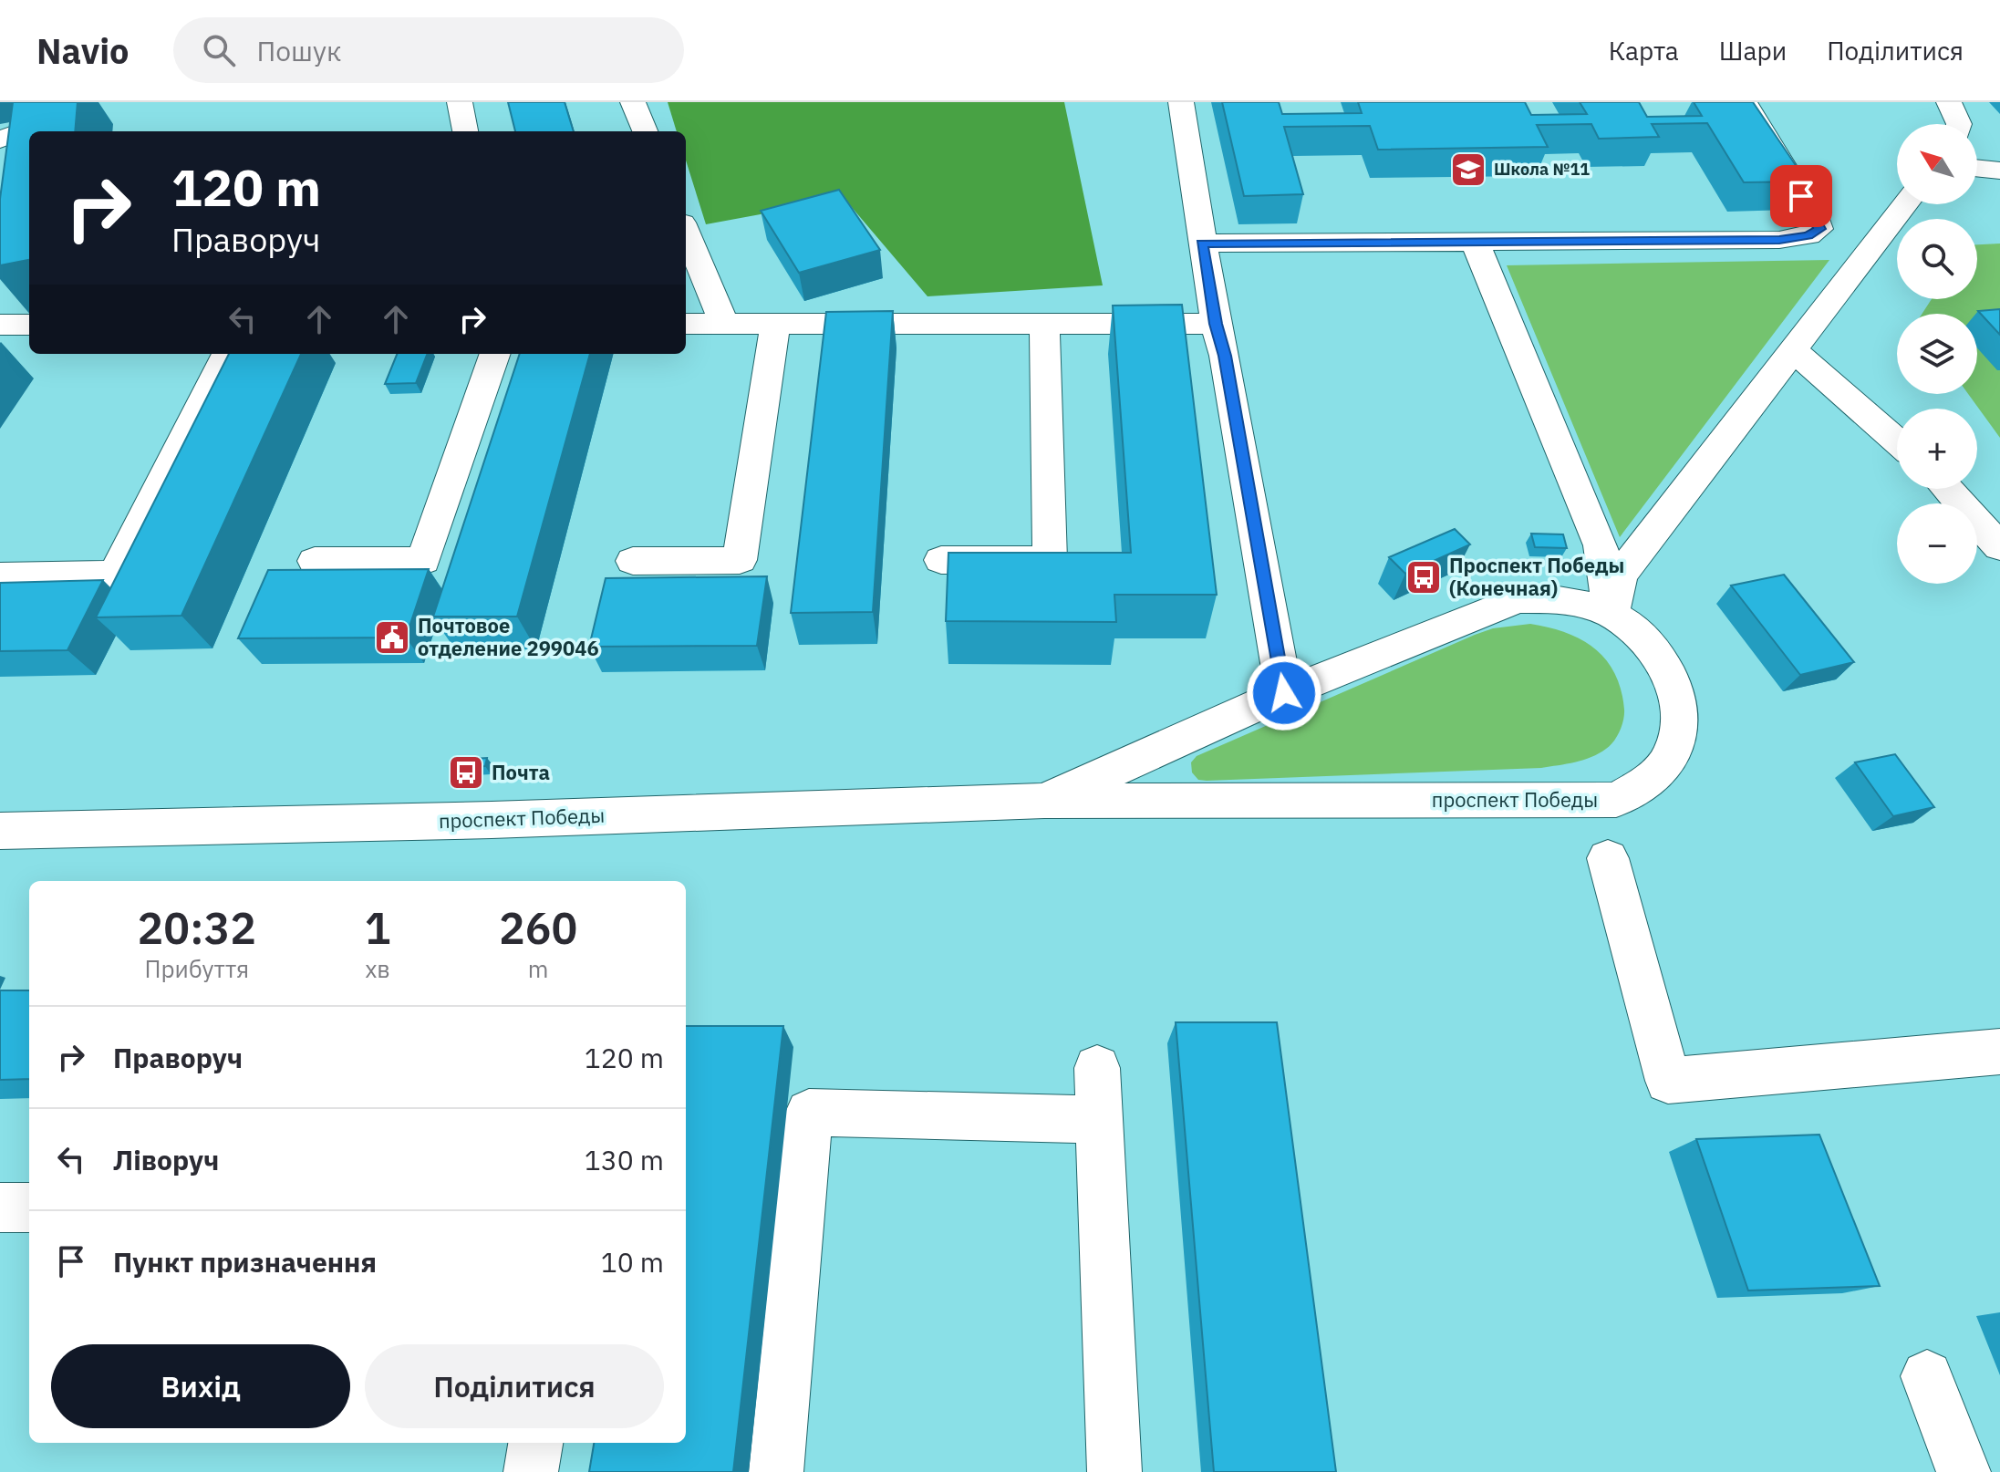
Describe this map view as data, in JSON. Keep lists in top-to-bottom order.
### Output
{
  "streets": {
    "street": ["проспект Победы"]
  },
  "places": {
    "school or university": ["Школа №11"],
    "bus stop": ["Проспект Победы (Конечная)", "Почта"],
    "public building": ["Почтовое отделение 299046"]
  },
  "north": "top left",
  "page": {
    "header": "Navio",
    "search": "Пошук",
    "nav": ["Карта", "Шари", "Поділитися"],
    "map_buttons": ["+", "−"],
    "turn": ["120 m", "Праворуч"],
    "eta": [
      "20:32",
      "Прибуття",
      "1",
      "хв",
      "260",
      "m"
    ],
    "list": [
      {
        "name": "Праворуч",
        "value": "120 m"
      },
      {
        "name": "Ліворуч",
        "value": "130 m"
      },
      {
        "name": "Пункт призначення",
        "value": "10 m"
      }
    ],
    "buttons": ["Вихід", "Поділитися"]
  }
}
